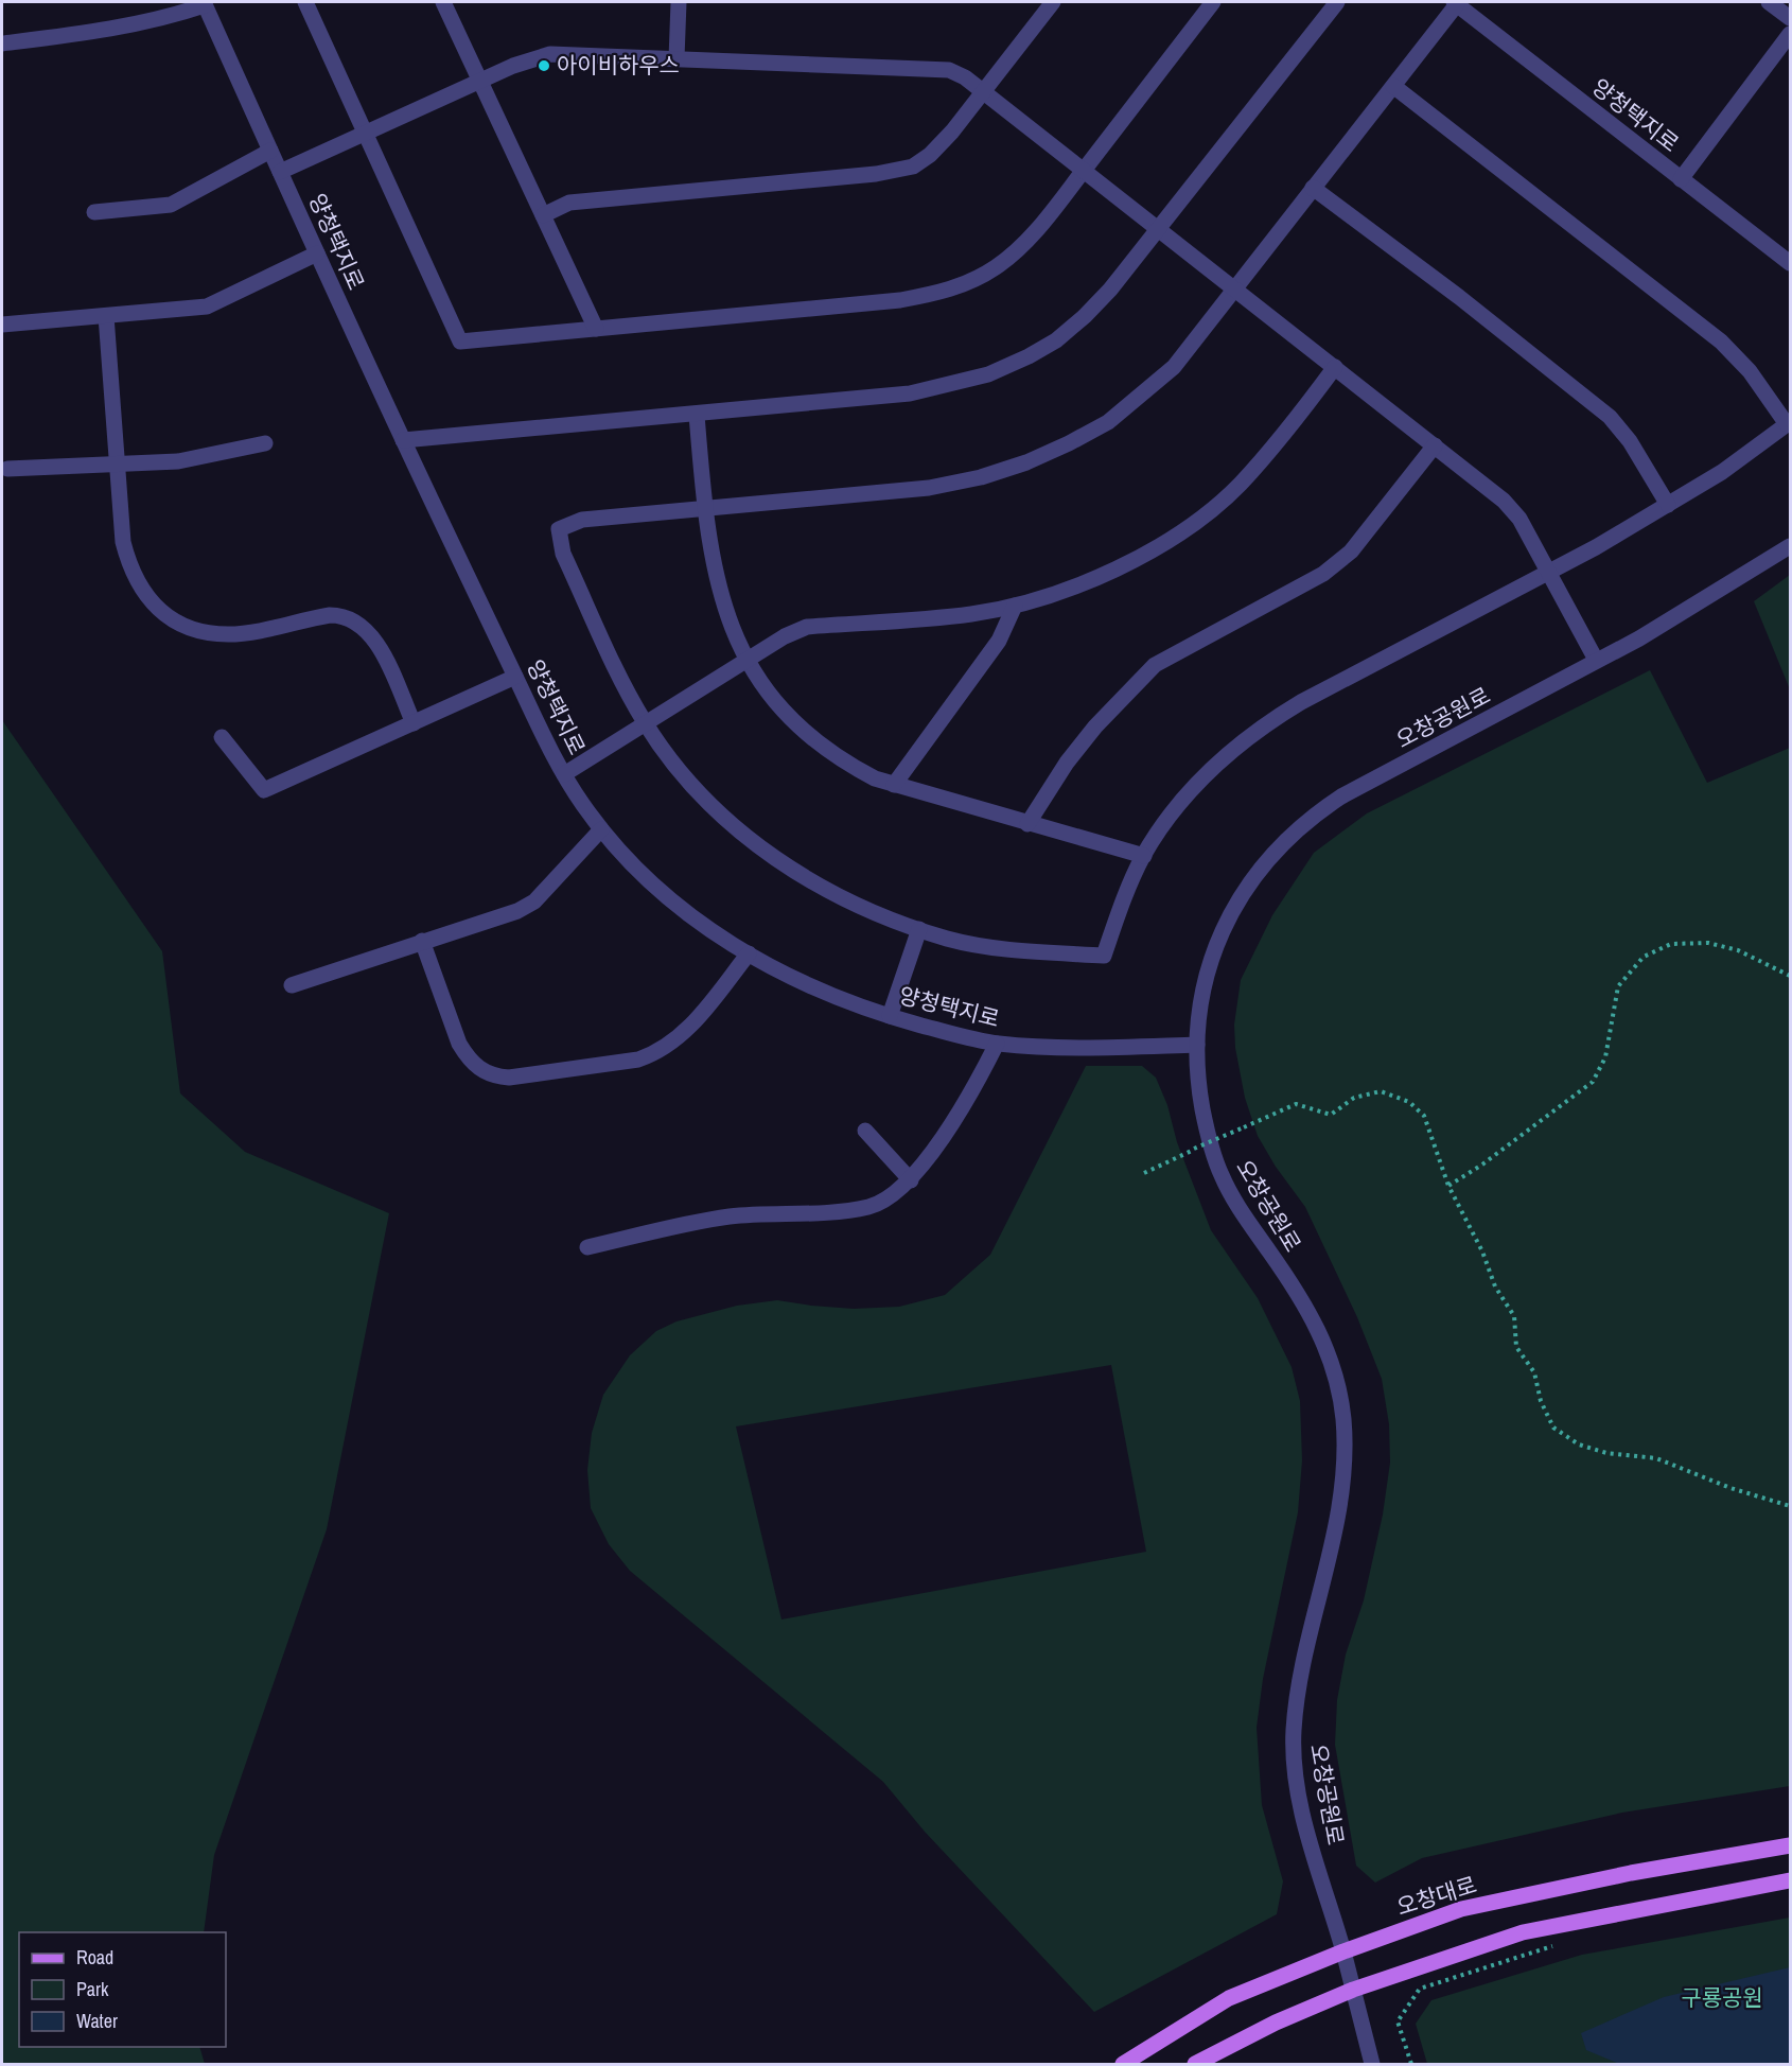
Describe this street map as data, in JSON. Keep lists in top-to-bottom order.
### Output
{
  "streets": {
    "main road": ["오창대로"],
    "street": ["양청택지로", "오창공원로"]
  },
  "crossings": [
    ["양청택지로", "오창공원로"],
    ["오창공원로", "오창대로"]
  ],
  "parks": ["구룡공원"],
  "places": ["아이비하우스"],
  "legend": ["Road", "Park", "Water"]
}
